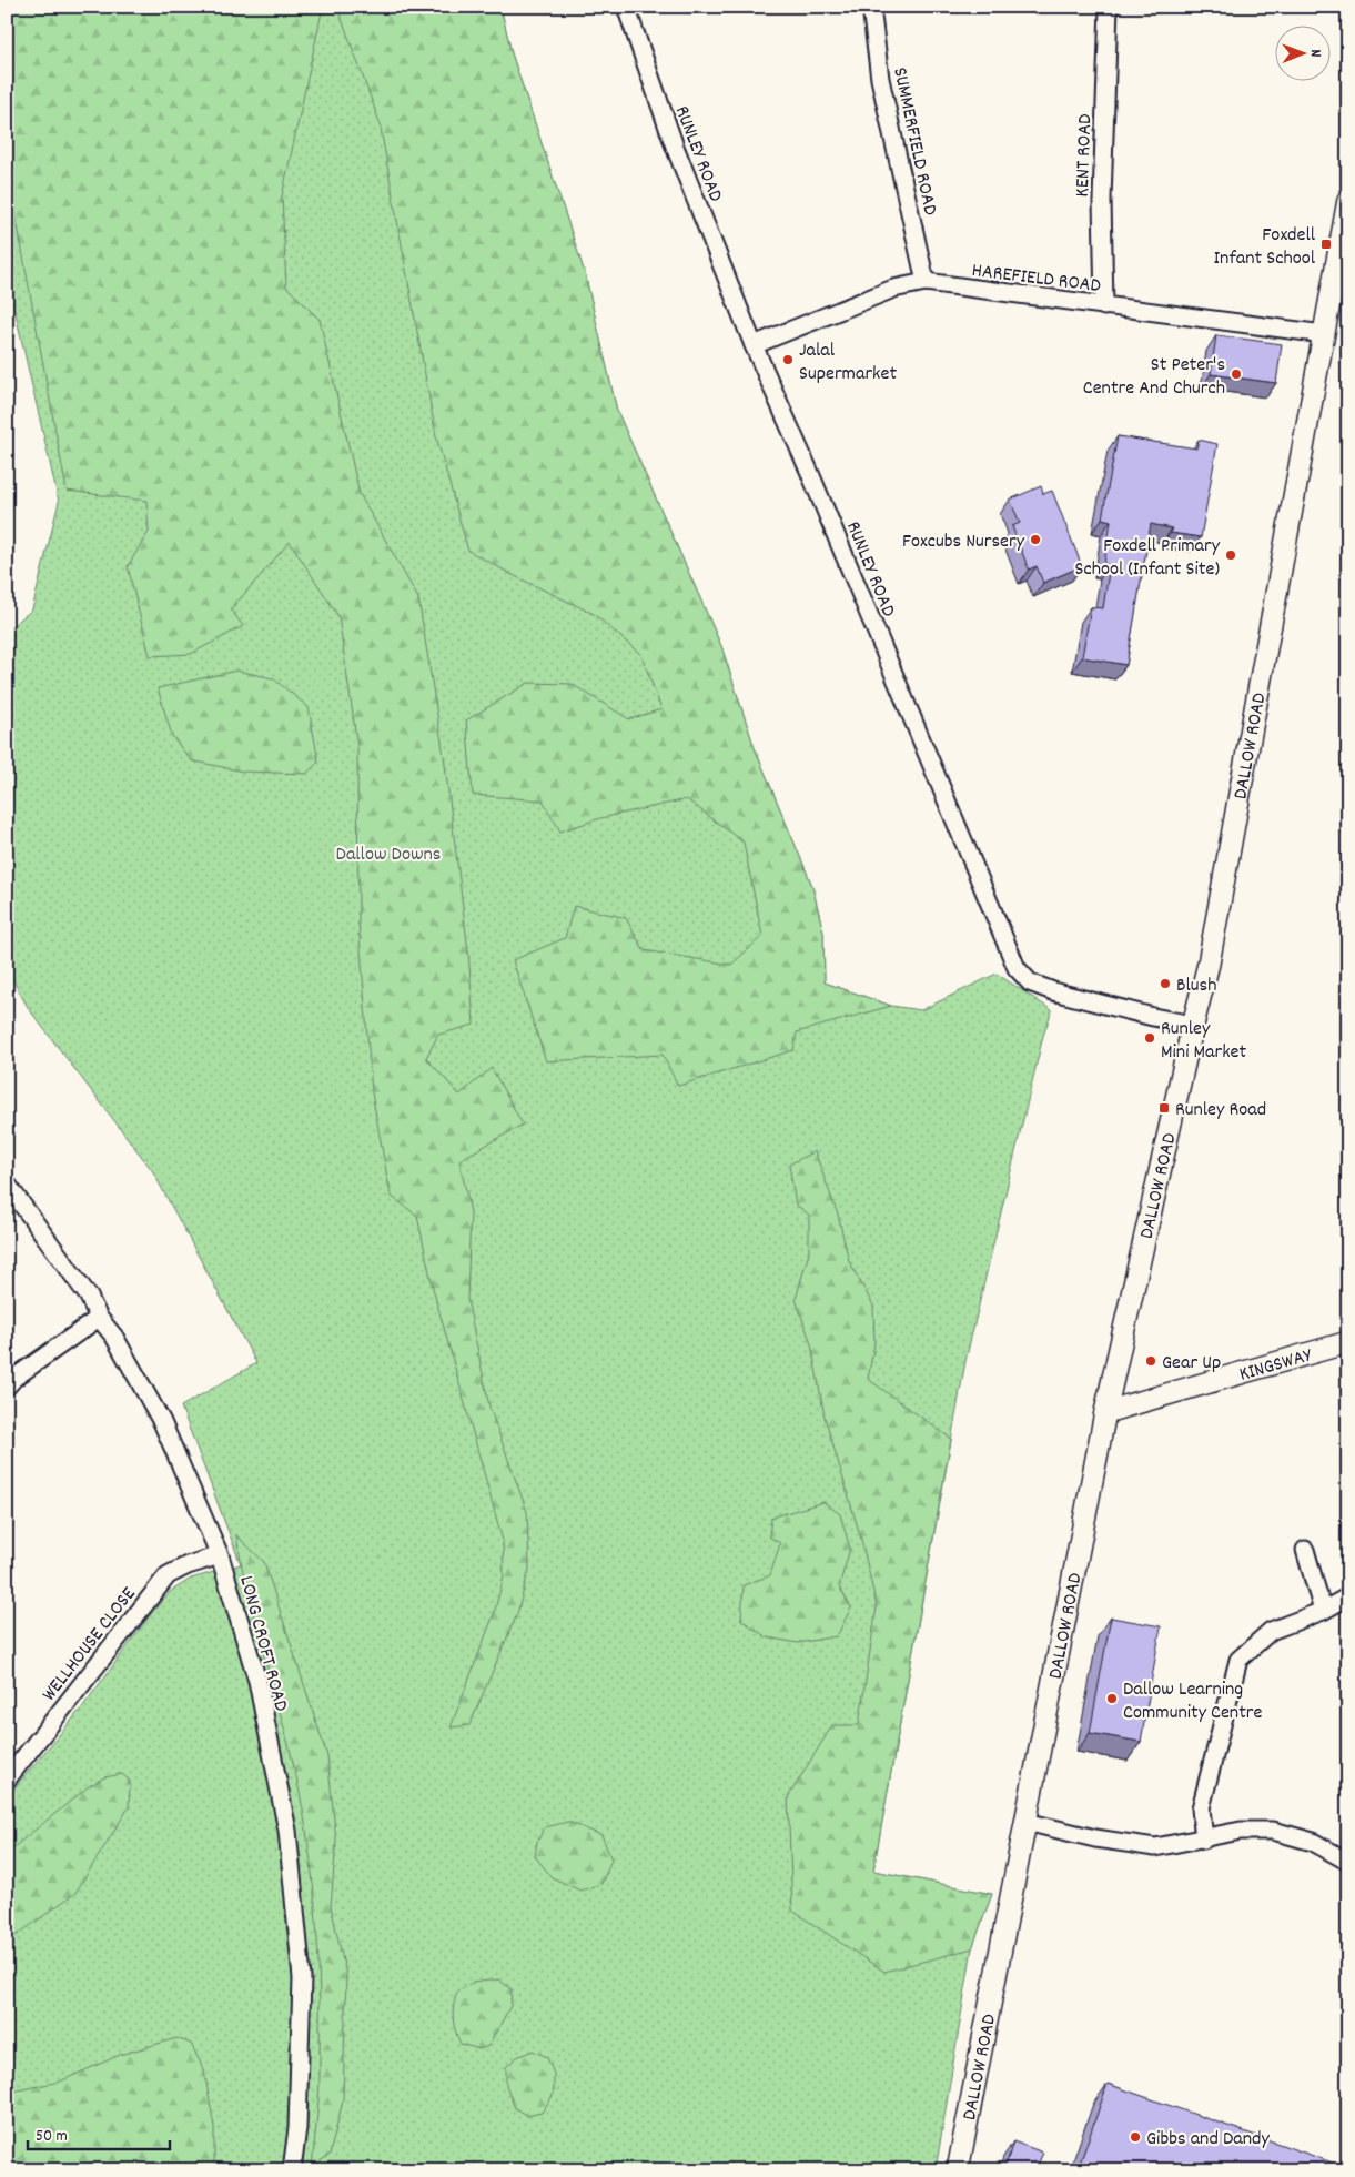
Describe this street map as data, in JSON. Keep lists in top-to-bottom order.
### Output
{
  "streets": {
    "street": [
      "SUMMERFIELD ROAD",
      "RUNLEY ROAD",
      "KENT ROAD",
      "HAREFIELD ROAD",
      "DALLOW ROAD",
      "KINGSWAY",
      "WELLHOUSE CLOSE",
      "LONG CROFT ROAD"
    ]
  },
  "crossings": [
    ["SUMMERFIELD ROAD", "HAREFIELD ROAD"],
    ["RUNLEY ROAD", "HAREFIELD ROAD"],
    ["RUNLEY ROAD", "DALLOW ROAD"],
    ["KENT ROAD", "HAREFIELD ROAD"],
    ["HAREFIELD ROAD", "DALLOW ROAD"],
    ["DALLOW ROAD", "KINGSWAY"],
    ["WELLHOUSE CLOSE", "LONG CROFT ROAD"]
  ],
  "parks": ["Dallow Downs"],
  "places": {
    "transit": ["Foxdell Infant School", "Runley Road"],
    "other": [
      "Jalal Supermarket",
      "St Peter's Centre And Church",
      "Foxcubs Nursery",
      "Foxdell Primary School (Infant Site)",
      "Blush",
      "Runley Mini Market",
      "Gear Up",
      "Dallow Learning Community Centre",
      "Gibbs and Dandy"
    ]
  },
  "scale_bar": "50 m",
  "north": "right"
}
